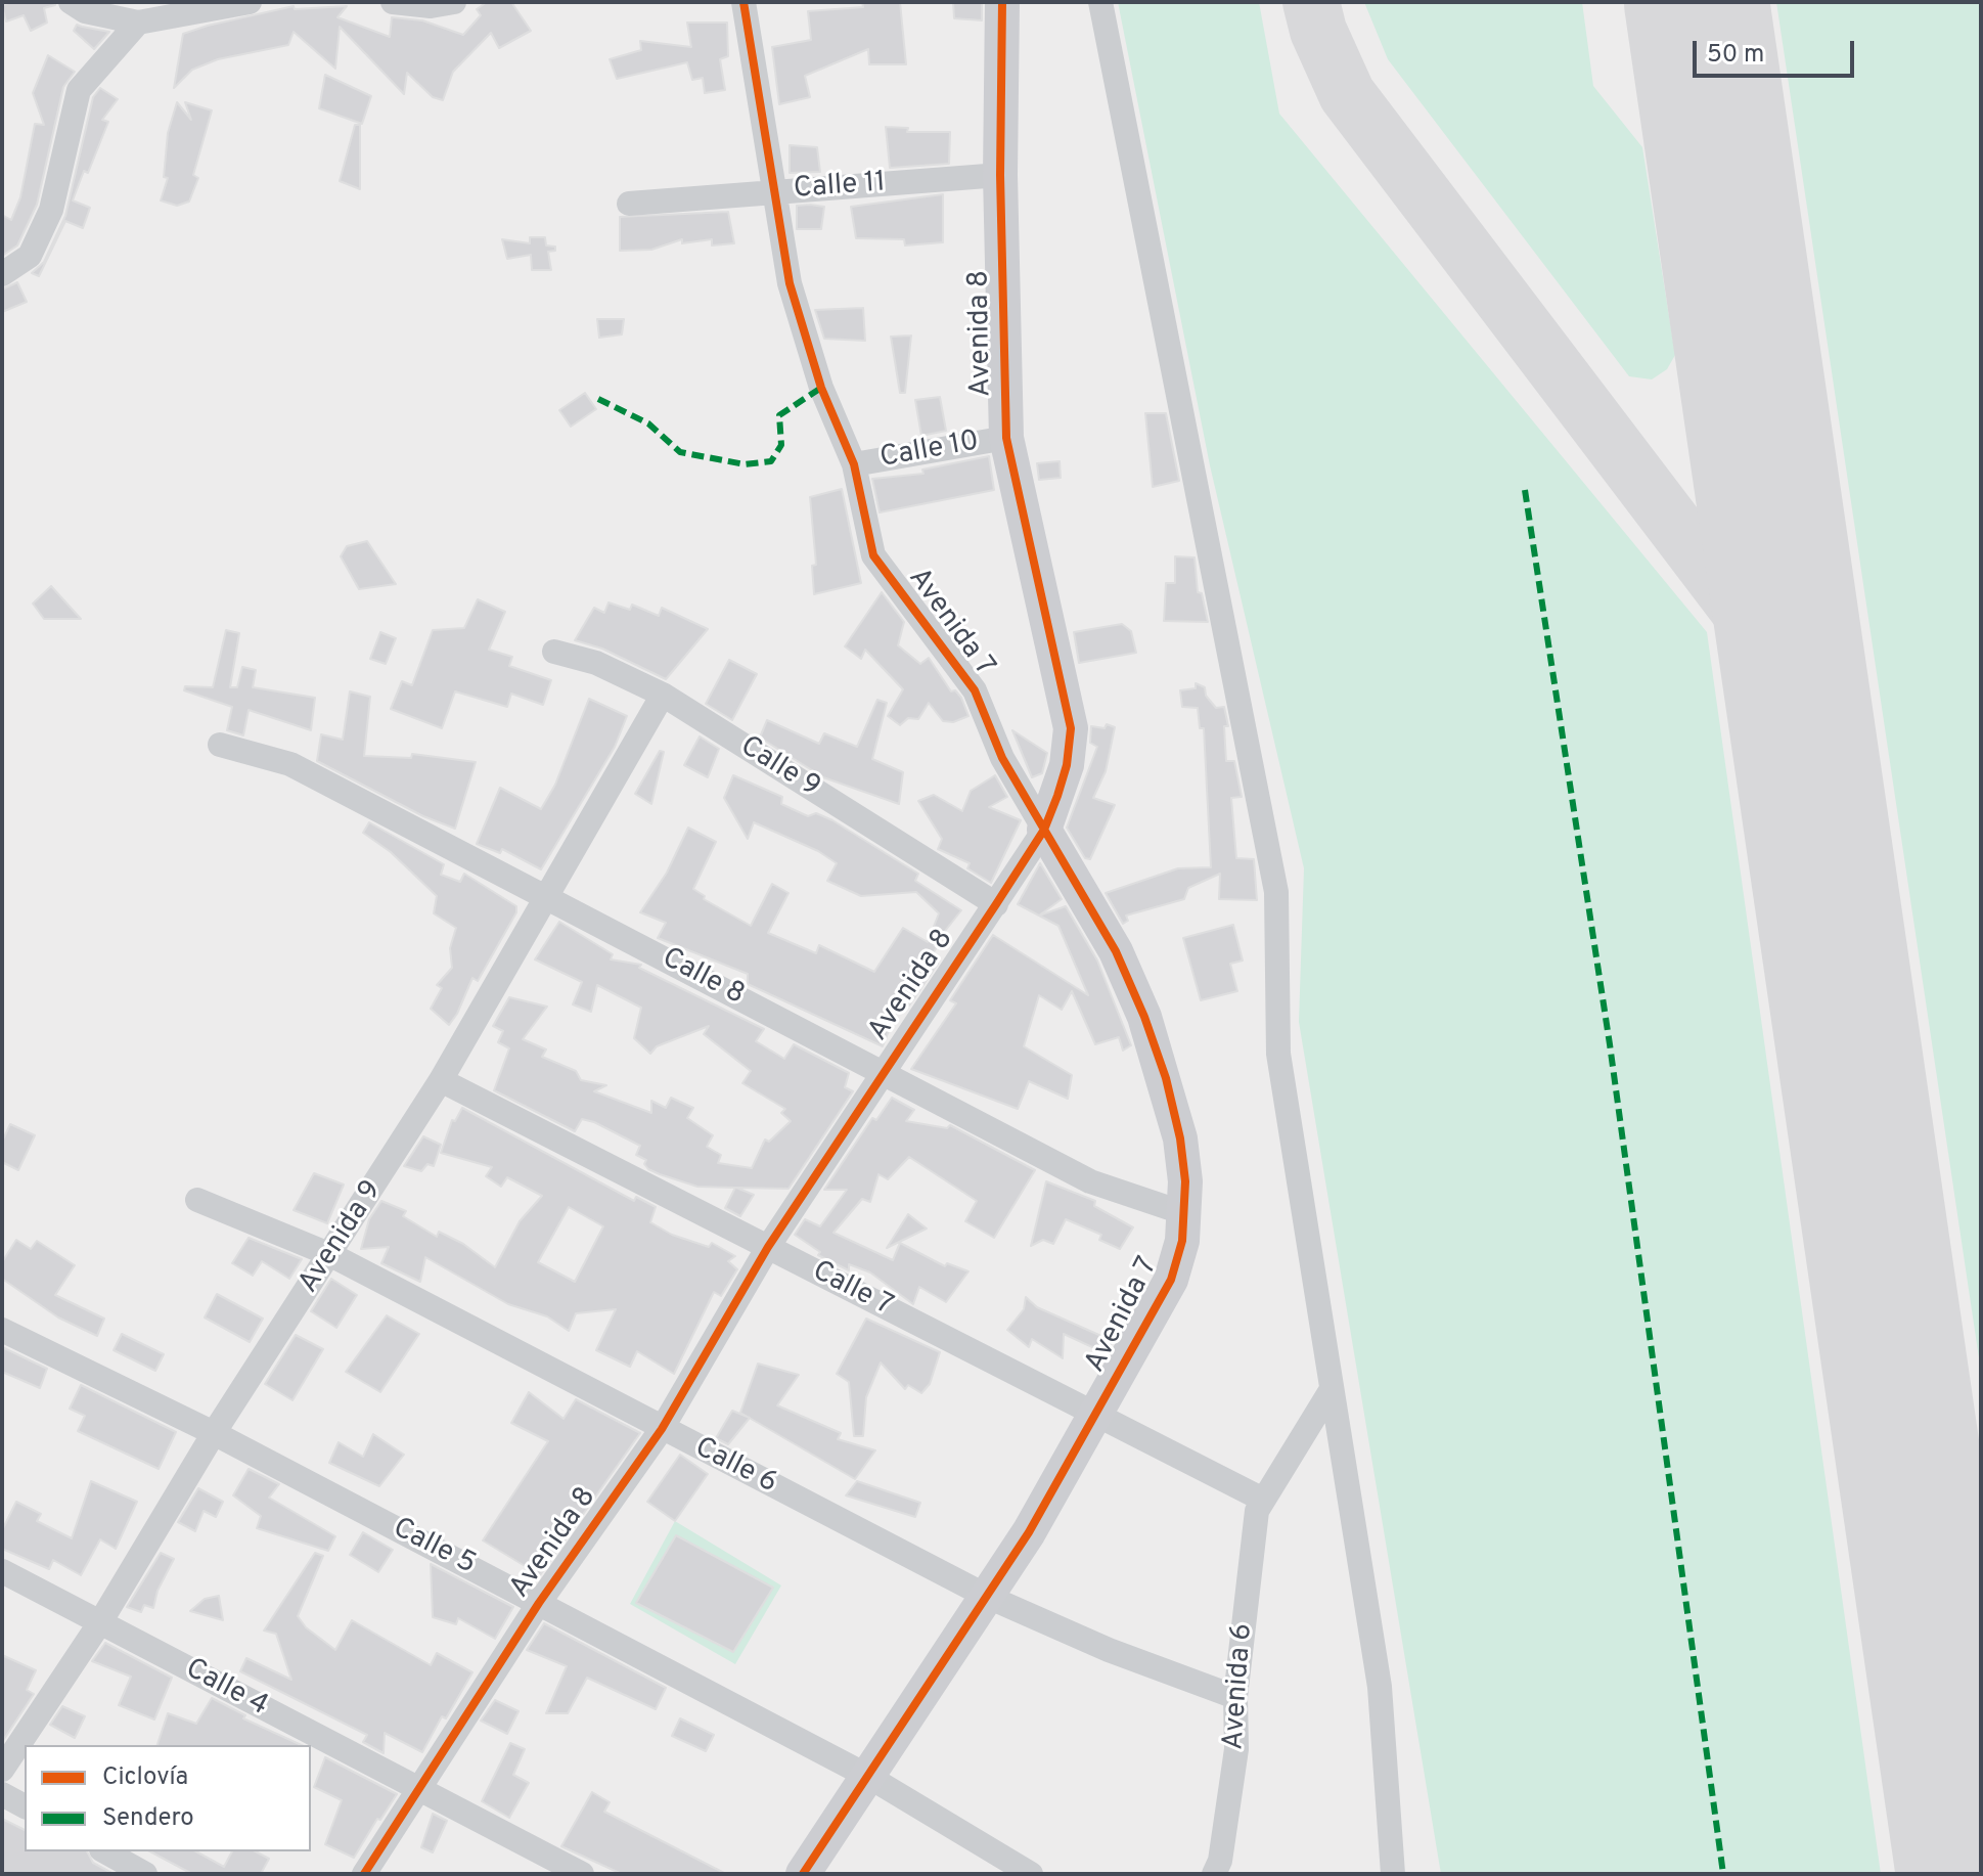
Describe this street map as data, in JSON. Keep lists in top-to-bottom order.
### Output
{
  "streets": {
    "street": [
      "Calle 11",
      "Avenida 8",
      "Calle 10",
      "Avenida 7",
      "Calle 9",
      "Calle 8",
      "Avenida 9",
      "Calle 7",
      "Calle 6",
      "Calle 5",
      "Avenida 6",
      "Calle 4"
    ]
  },
  "crossings": [
    ["Calle 11", "Avenida 8"],
    ["Calle 11", "Avenida 7"],
    ["Avenida 8", "Calle 10"],
    ["Avenida 8", "Avenida 7"],
    ["Avenida 8", "Calle 9"],
    ["Avenida 8", "Calle 8"],
    ["Avenida 8", "Calle 7"],
    ["Avenida 8", "Calle 6"],
    ["Avenida 8", "Calle 5"],
    ["Avenida 8", "Calle 4"],
    ["Calle 10", "Avenida 7"],
    ["Avenida 7", "Calle 8"],
    ["Avenida 7", "Calle 7"],
    ["Avenida 7", "Calle 6"],
    ["Avenida 7", "Calle 5"],
    ["Calle 9", "Avenida 9"],
    ["Calle 8", "Avenida 9"],
    ["Avenida 9", "Calle 7"],
    ["Avenida 9", "Calle 6"],
    ["Avenida 9", "Calle 5"],
    ["Avenida 9", "Calle 4"],
    ["Calle 7", "Avenida 6"],
    ["Calle 6", "Avenida 6"]
  ],
  "legend": ["Ciclovía", "Sendero"],
  "scale_bar": "50 m"
}
